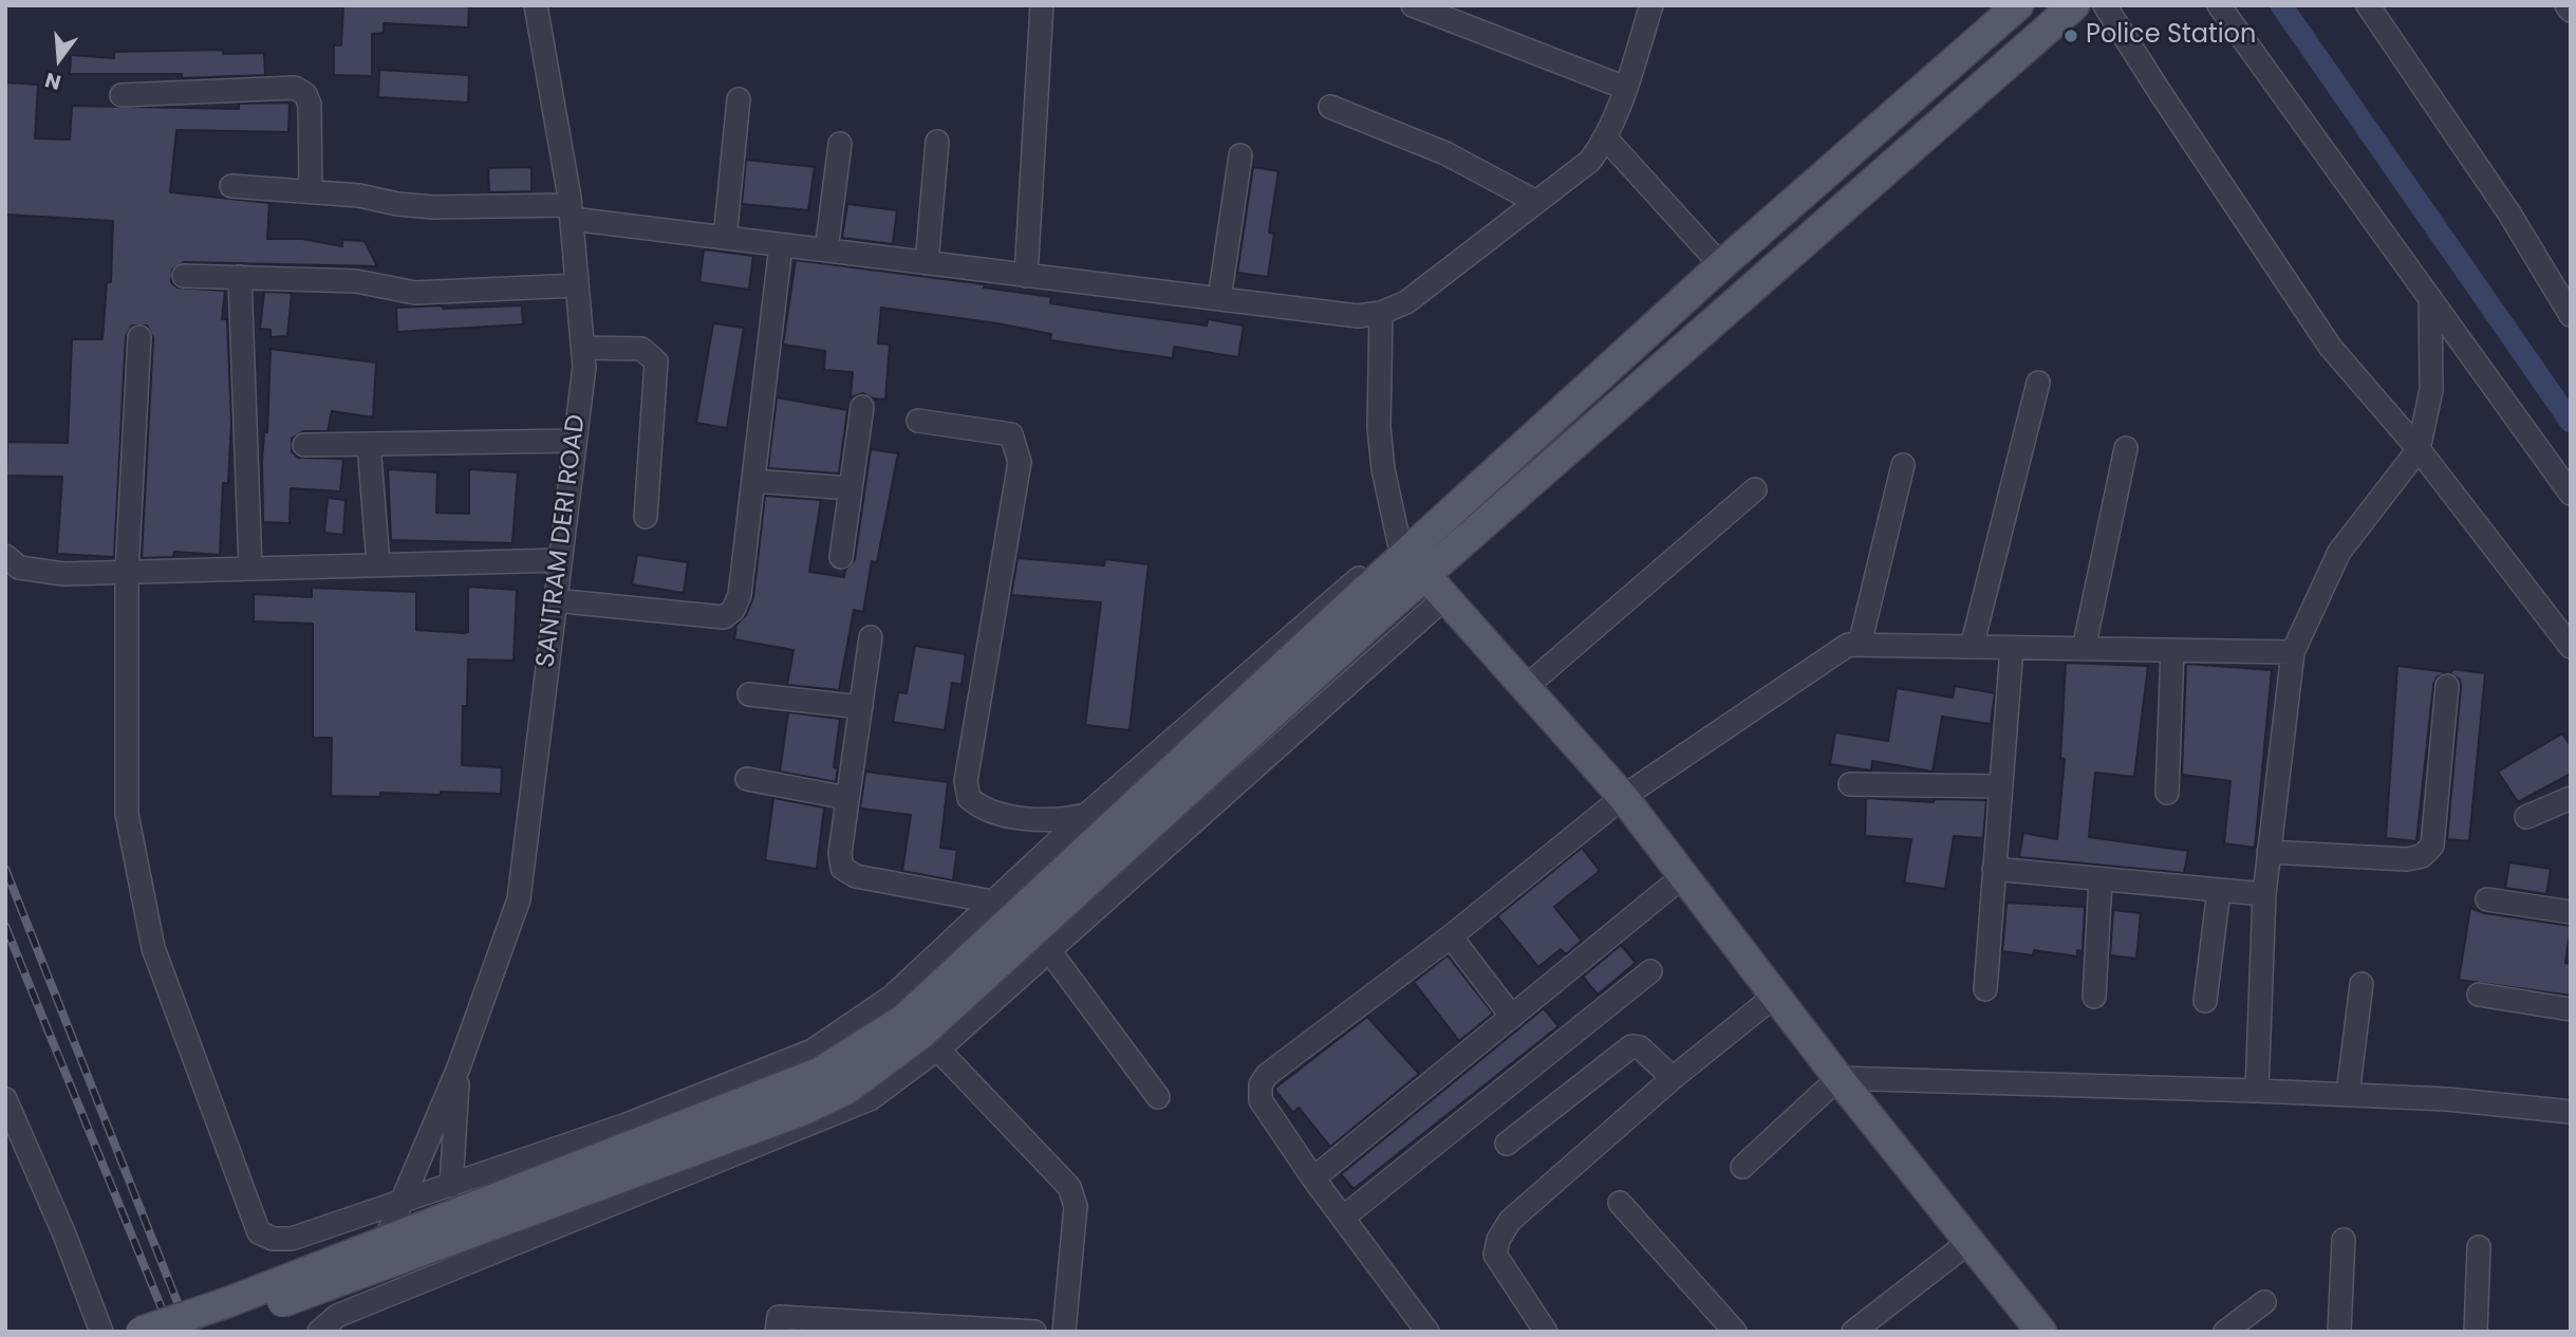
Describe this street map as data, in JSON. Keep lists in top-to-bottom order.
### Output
{
  "streets": {
    "street": ["SANTRAM DERI ROAD"]
  },
  "places": ["Police Station"],
  "north": "bottom"
}
